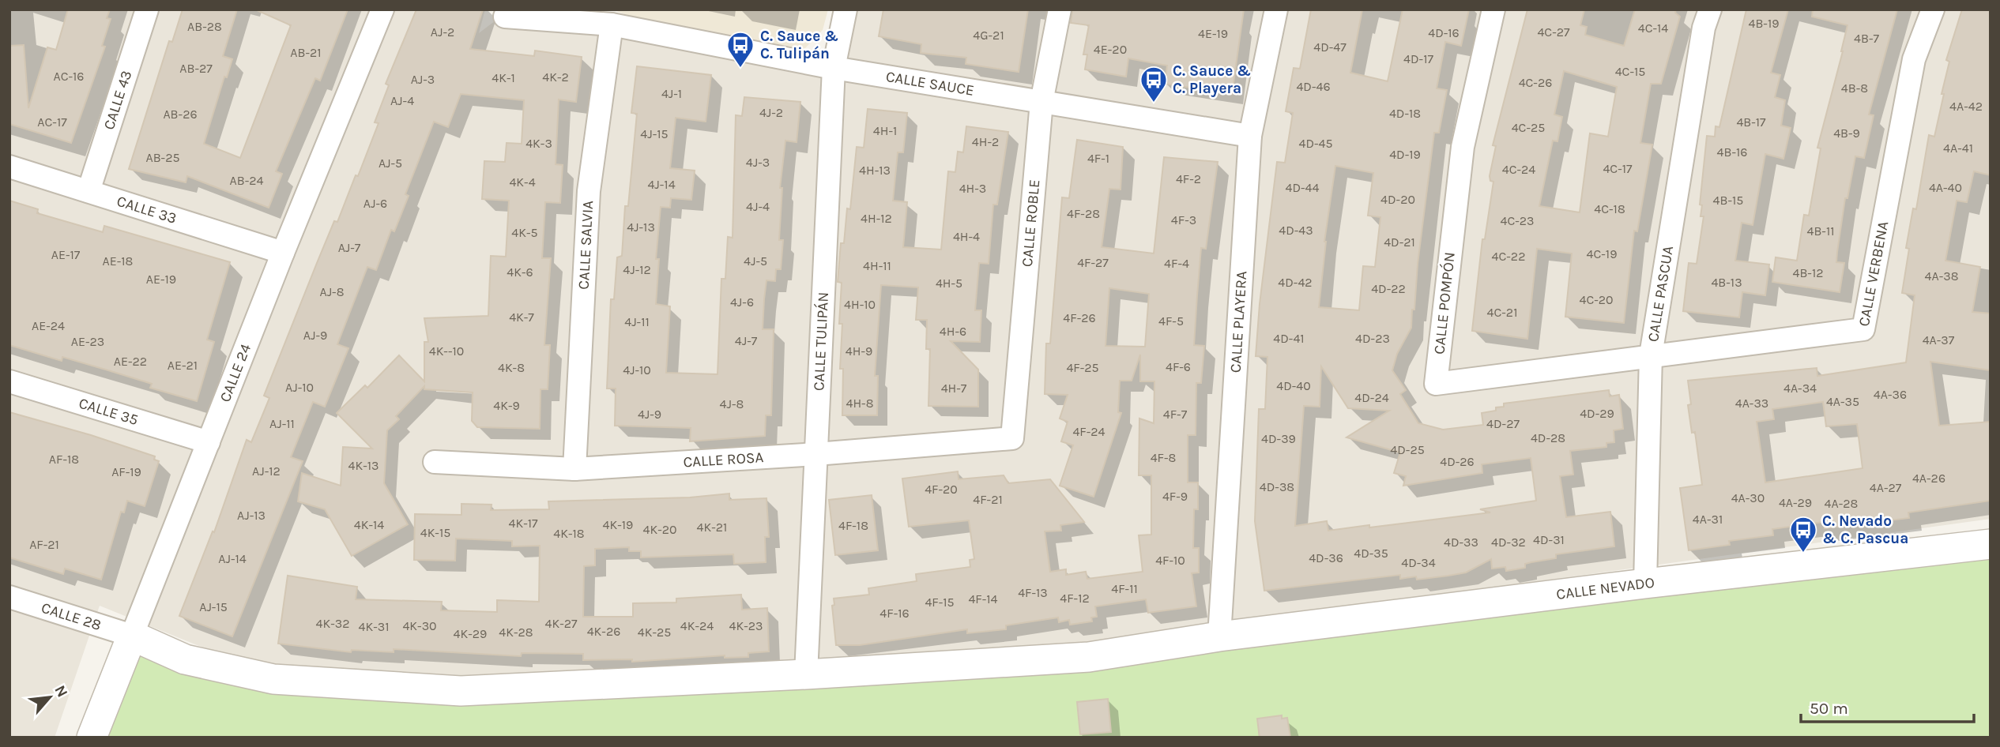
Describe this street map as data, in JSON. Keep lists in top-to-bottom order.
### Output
{
  "streets": {
    "street": [
      "CALLE SAUCE",
      "CALLE 43",
      "CALLE 33",
      "CALLE ROBLE",
      "CALLE SALVIA",
      "CALLE VERBENA",
      "CALLE PASCUA",
      "CALLE POMPÓN",
      "CALLE PLAYERA",
      "CALLE TULIPÁN",
      "CALLE 24",
      "CALLE 35",
      "CALLE ROSA",
      "CALLE NEVADO",
      "CALLE 28"
    ]
  },
  "crossings": [
    ["CALLE SAUCE", "CALLE ROBLE"],
    ["CALLE SAUCE", "CALLE SALVIA"],
    ["CALLE SAUCE", "CALLE PLAYERA"],
    ["CALLE SAUCE", "CALLE TULIPÁN"],
    ["CALLE 43", "CALLE 33"],
    ["CALLE 33", "CALLE 24"],
    ["CALLE ROBLE", "CALLE ROSA"],
    ["CALLE SALVIA", "CALLE ROSA"],
    ["CALLE VERBENA", "CALLE PASCUA"],
    ["CALLE VERBENA", "CALLE POMPÓN"],
    ["CALLE PASCUA", "CALLE POMPÓN"],
    ["CALLE PASCUA", "CALLE NEVADO"],
    ["CALLE PLAYERA", "CALLE NEVADO"],
    ["CALLE TULIPÁN", "CALLE ROSA"],
    ["CALLE TULIPÁN", "CALLE NEVADO"],
    ["CALLE 24", "CALLE 35"],
    ["CALLE 24", "CALLE NEVADO"],
    ["CALLE 24", "CALLE 28"],
    ["CALLE NEVADO", "CALLE 28"]
  ],
  "places": {
    "bus stop": ["C. Sauce & C. Tulipán", "C. Sauce & C. Playera", "C. Nevado & C. Pascua"]
  },
  "house_numbers": [
    "4B-19",
    "AB-28",
    "4C-14",
    "AJ-2",
    "4C-27",
    "4D-16",
    "4E-19",
    "4G-21",
    "4B-7",
    "4D-47",
    "4E-20",
    "AB-21",
    "4D-17",
    "AB-27",
    "4C-15",
    "AC-16",
    "4K-2",
    "4K-1",
    "AJ-3",
    "4C-26",
    "4D-46",
    "4B-8",
    "4J-1",
    "AJ-4",
    "4A-42",
    "4J-2",
    "4D-18",
    "AB-26",
    "AC-17",
    "4B-17",
    "4C-25",
    "4H-1",
    "4B-9",
    "4J-15",
    "4H-2",
    "4K-3",
    "4D-45",
    "4A-41",
    "4B-16",
    "4D-19",
    "AB-25",
    "4F-1",
    "4J-3",
    "AJ-5",
    "4C-17",
    "4C-24",
    "4H-13",
    "4F-2",
    "AB-24",
    "4K-4",
    "4J-14",
    "4D-44",
    "4A-40",
    "4H-3",
    "4D-20",
    "4B-15",
    "AJ-6",
    "4J-4",
    "4C-18",
    "4F-28",
    "4H-12",
    "4F-3",
    "4C-23",
    "4J-13",
    "4D-43",
    "4B-11",
    "4K-5",
    "4H-4",
    "4D-21",
    "AJ-7",
    "4C-19",
    "AE-17",
    "4C-22",
    "AE-18",
    "4J-5",
    "4F-27",
    "4F-4",
    "4H-11",
    "4J-12",
    "4K-6",
    "4B-12",
    "4A-38",
    "AE-19",
    "4D-42",
    "4B-13",
    "4H-5",
    "4D-22",
    "AJ-8",
    "4C-20",
    "4J-6",
    "4H-10",
    "4C-21",
    "4K-7",
    "4F-26",
    "4F-5",
    "4J-11",
    "AE-24",
    "4H-6",
    "AJ-9",
    "4D-41",
    "4D-23",
    "4A-37",
    "4J-7",
    "AE-23",
    "4K--10",
    "4H-9",
    "AE-22",
    "AE-21",
    "4F-6",
    "4K-8",
    "4F-25",
    "4J-10",
    "4D-40",
    "AJ-10",
    "4H-7",
    "4A-34",
    "4A-36",
    "4D-24",
    "4A-35",
    "4H-8",
    "4A-33",
    "4J-8",
    "4K-9",
    "4D-29",
    "4J-9",
    "4F-7",
    "AJ-11",
    "4D-27",
    "4F-24",
    "4D-28",
    "4D-39",
    "4D-25",
    "4F-8",
    "AF-18",
    "4D-26",
    "4K-13",
    "AJ-12",
    "AF-19",
    "4A-26",
    "4D-38",
    "4A-27",
    "4F-20",
    "4F-9",
    "4A-30",
    "4F-21",
    "4A-29",
    "4A-28",
    "AJ-13",
    "4A-31",
    "4K-17",
    "4K-14",
    "4K-19",
    "4F-18",
    "4K-21",
    "4K-20",
    "4K-15",
    "4K-18",
    "4D-31",
    "4D-33",
    "4D-32",
    "AF-21",
    "4D-35",
    "4D-36",
    "AJ-14",
    "4F-10",
    "4D-34",
    "4F-11",
    "4F-13",
    "4F-12",
    "4F-14",
    "4F-15",
    "AJ-15",
    "4F-16",
    "4K-32",
    "4K-27",
    "4K-30",
    "4K-24",
    "4K-23",
    "4K-31",
    "4K-26",
    "4K-28",
    "4K-25",
    "4K-29"
  ],
  "scale_bar": "50 m",
  "north": "top right"
}
